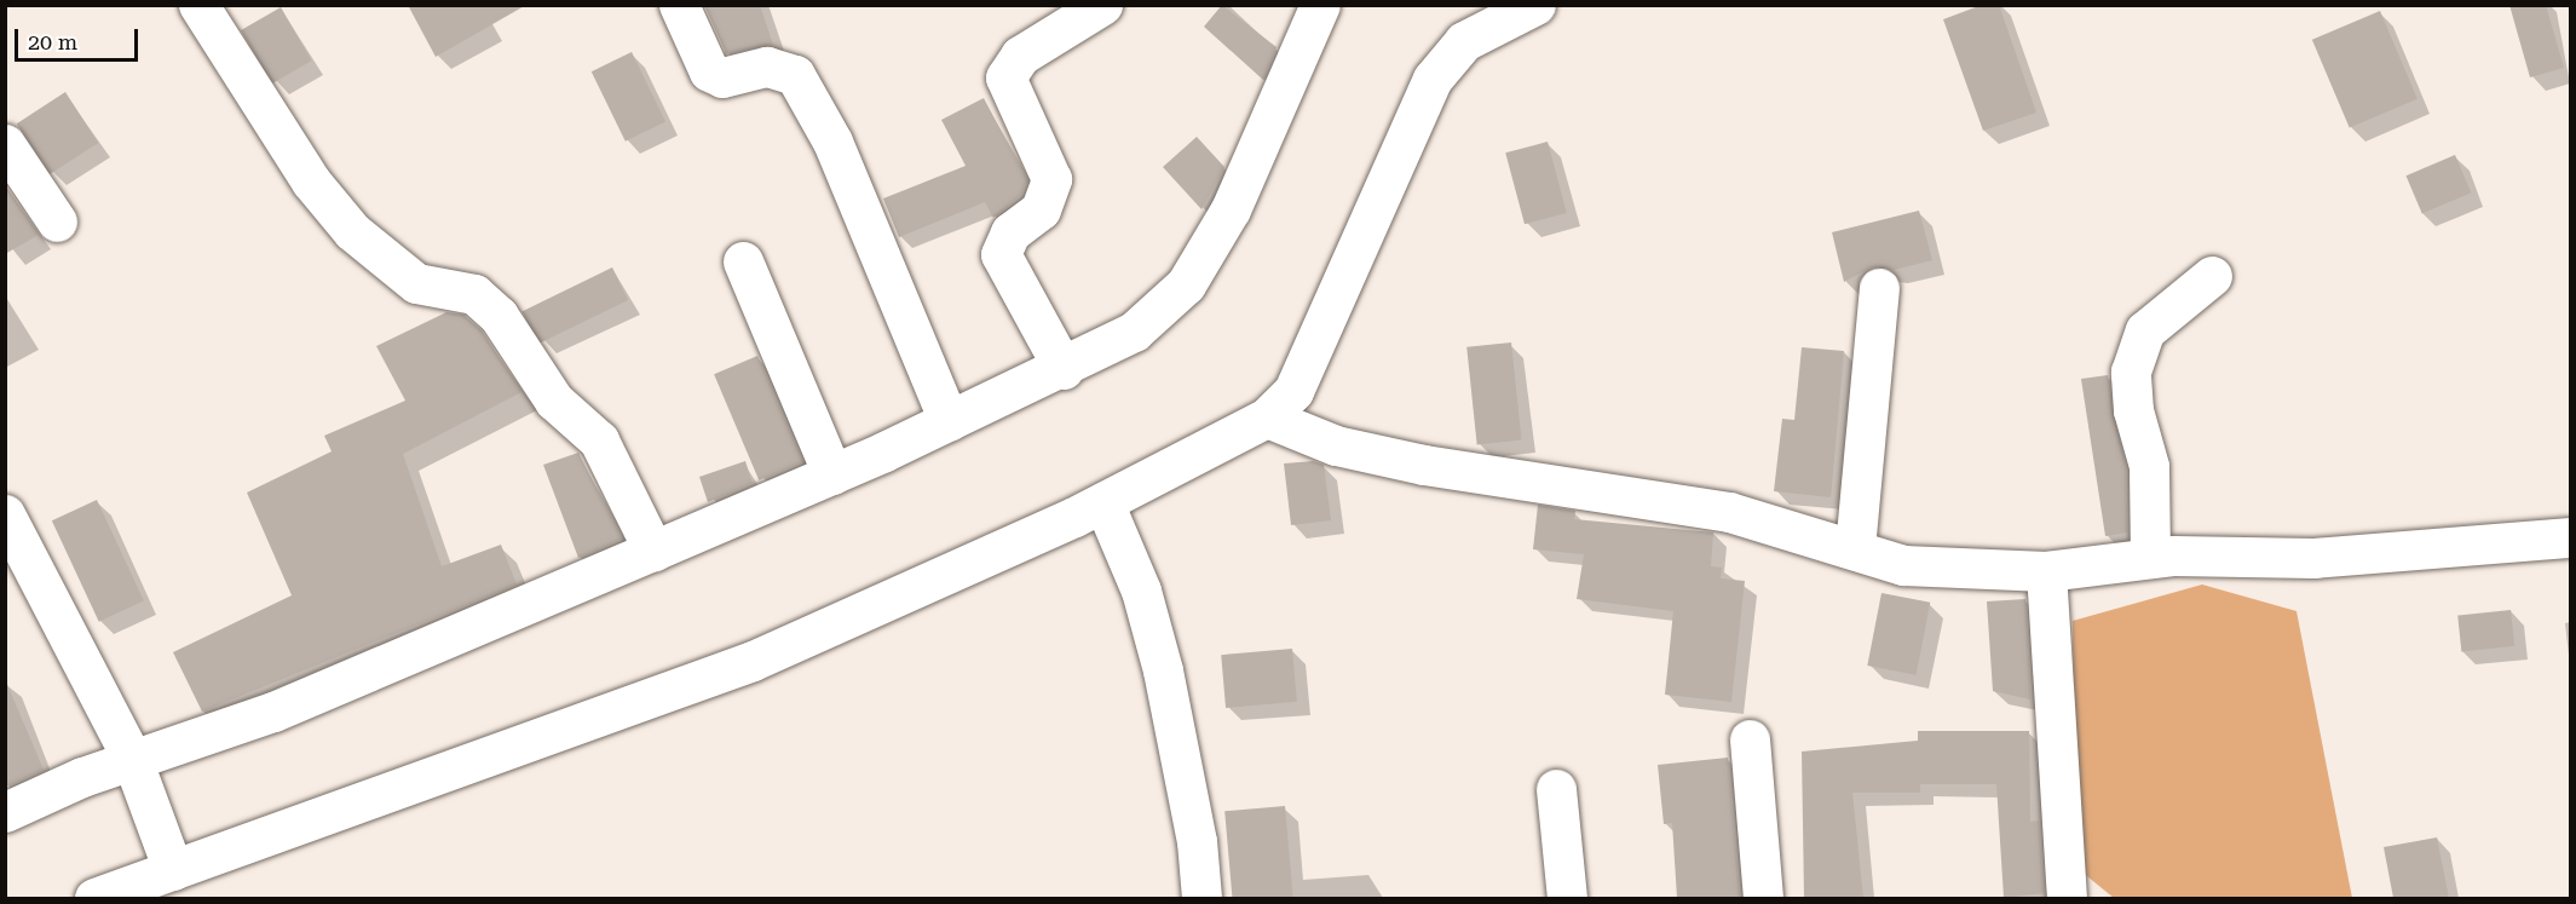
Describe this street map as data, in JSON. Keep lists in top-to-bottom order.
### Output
{
  "scale_bar": "20 m"
}
